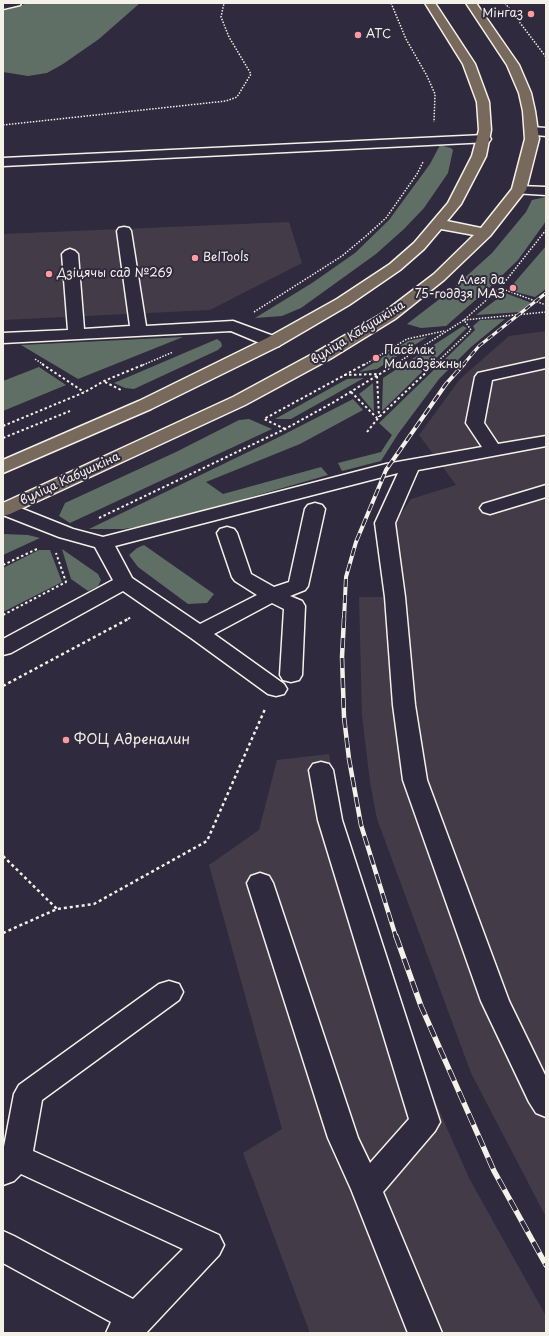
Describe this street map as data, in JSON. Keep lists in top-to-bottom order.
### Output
{
  "streets": {
    "main road": ["вуліца Кабушкіна"]
  },
  "places": [
    "Мінгаз",
    "АТС",
    "BelTools",
    "Дзіцячы сад №269",
    "Алея да 75-годдзя МАЗ",
    "Пасёлак Маладзёжны",
    "ФОЦ Адреналин"
  ]
}
